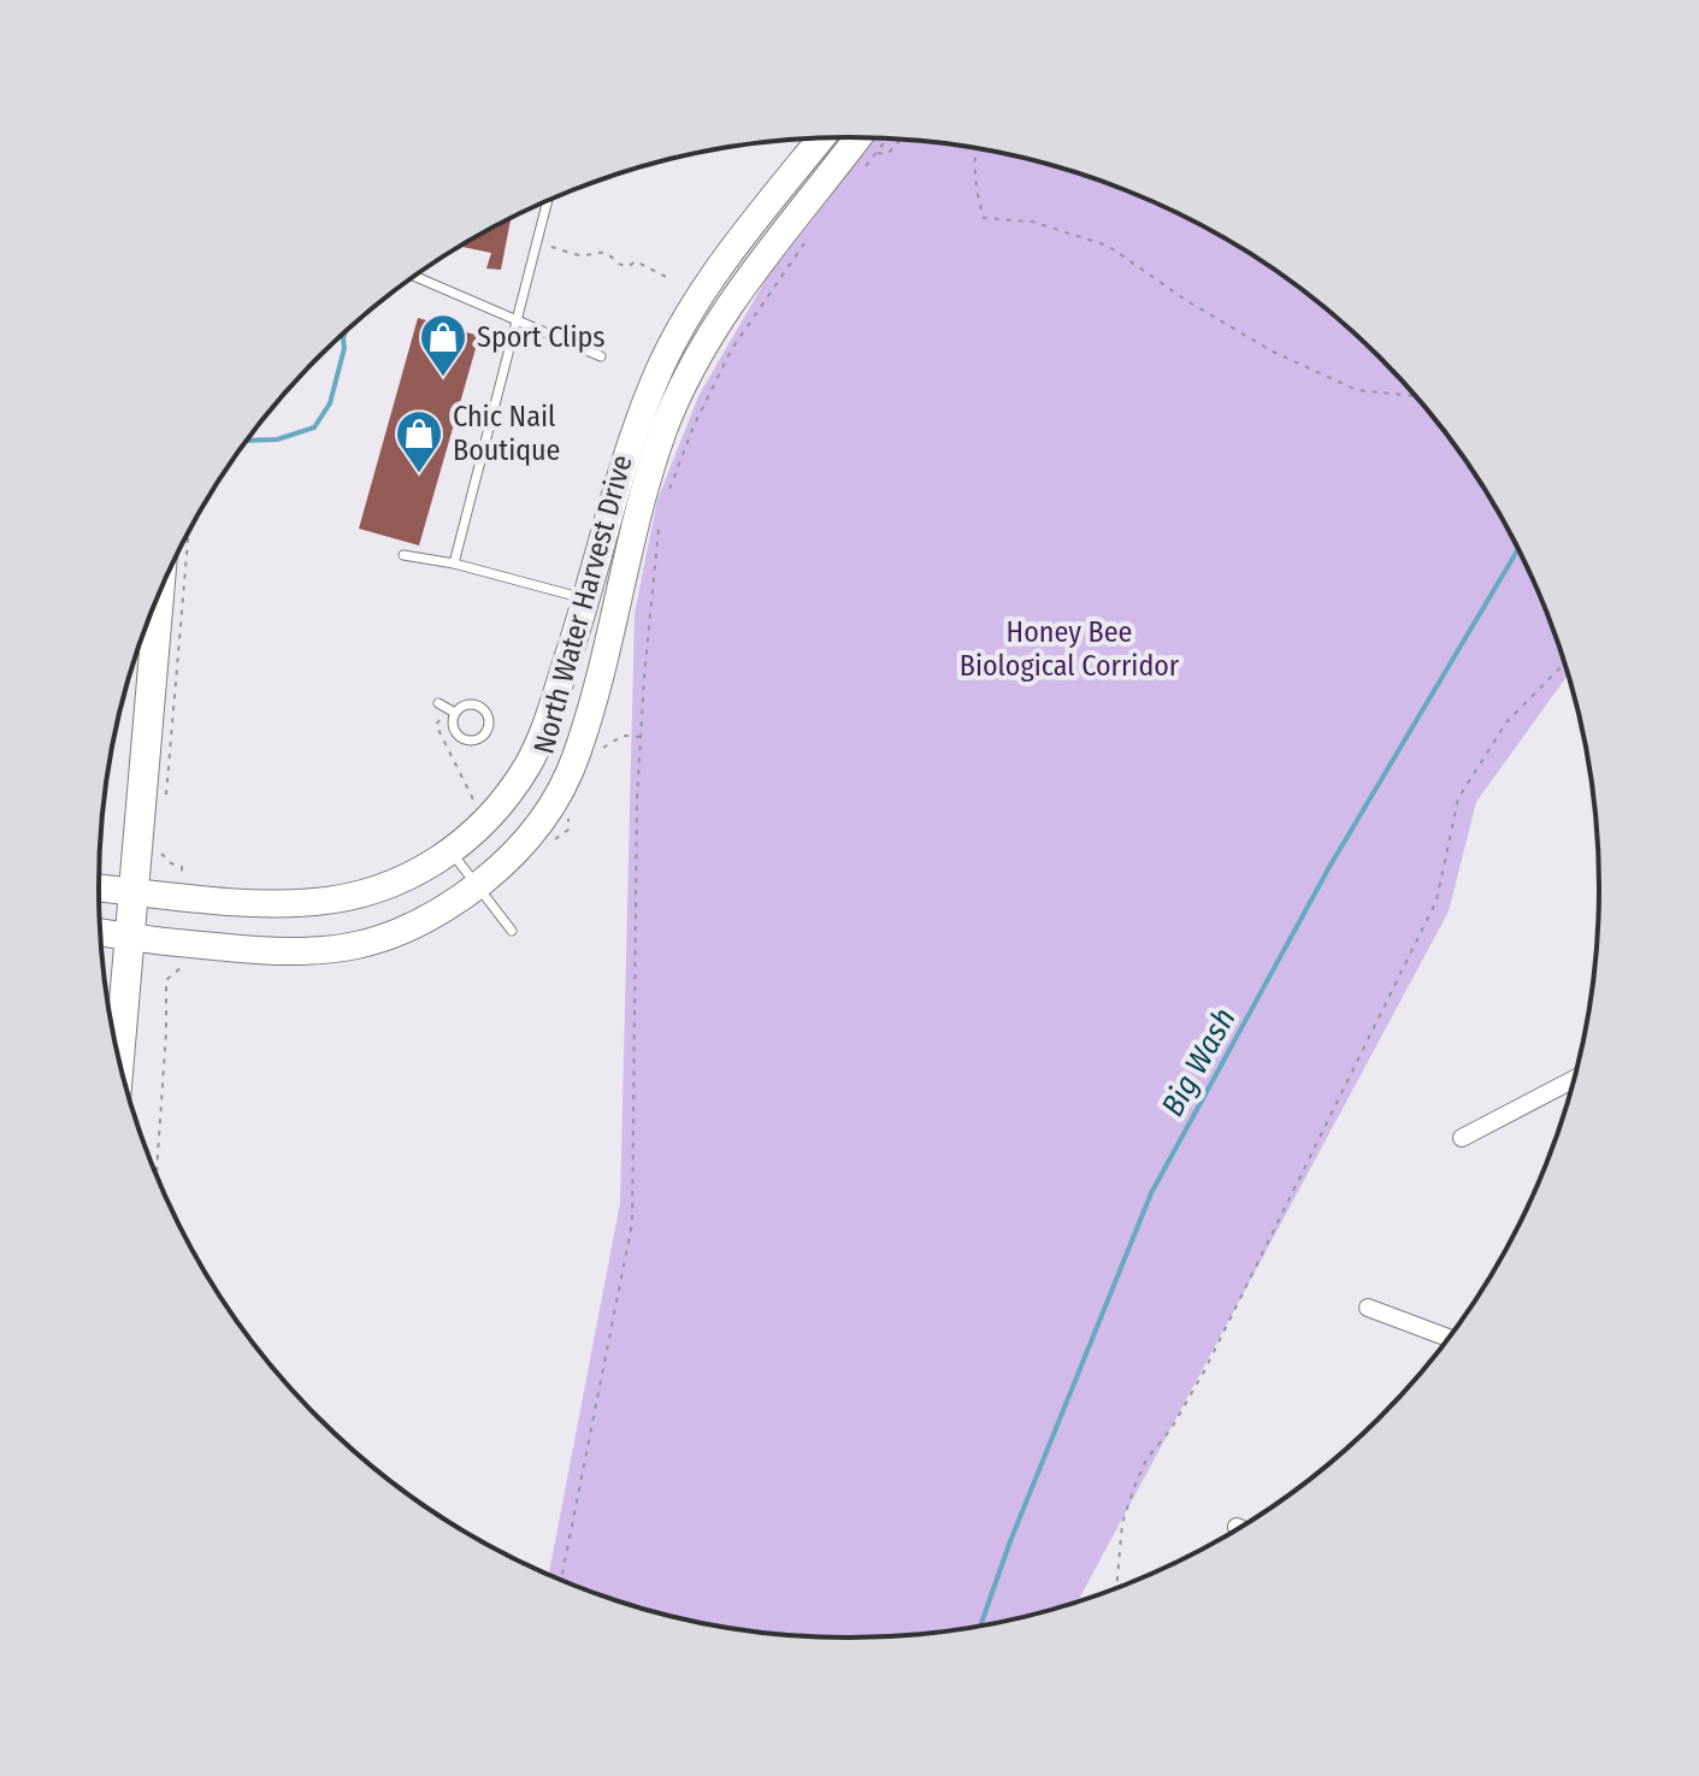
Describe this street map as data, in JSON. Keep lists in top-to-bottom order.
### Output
{
  "streets": {
    "street": ["North Water Harvest Drive"]
  },
  "water": ["Big Wash"],
  "parks": ["Honey Bee Biological Corridor"],
  "places": {
    "shop": ["Sport Clips", "Chic Nail Boutique"]
  }
}
